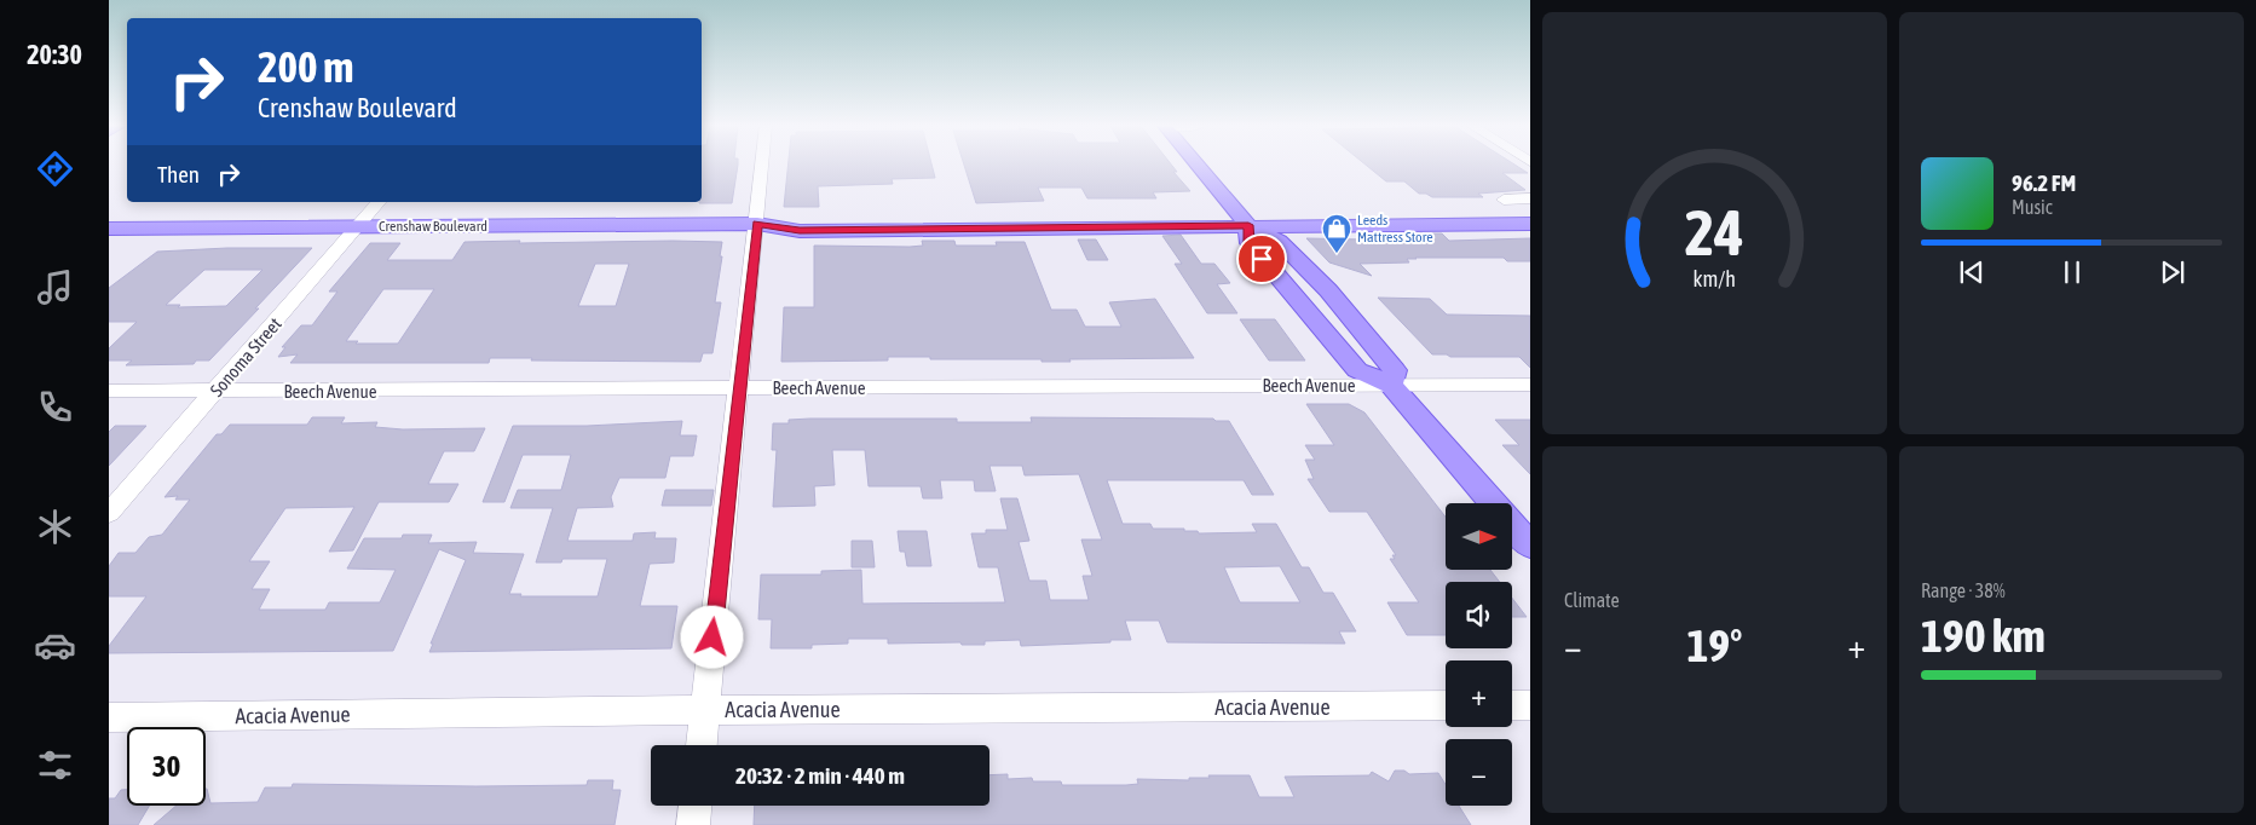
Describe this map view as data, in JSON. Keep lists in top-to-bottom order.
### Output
{
  "streets": {
    "main road": ["Crenshaw Boulevard"],
    "street": ["Sonoma Street", "Beech Avenue", "Acacia Avenue"]
  },
  "crossings": [
    ["Crenshaw Boulevard", "Sonoma Street"],
    ["Sonoma Street", "Beech Avenue"]
  ],
  "places": {
    "shop": ["Leeds Mattress Store"]
  },
  "north": "right",
  "page": {
    "tabs": "20:30",
    "turn": ["200 m", "Crenshaw Boulevard"],
    "then": "Then",
    "song": ["96.2 FM", "Music"],
    "tile": [
      "Climate",
      ["Range · 38%", "190 km"]
    ],
    "map_buttons": ["+", "−"],
    "heat": ["−", "19°", "+"],
    "limit": "30",
    "trip": "20:32 · 2 min · 440 m",
    "gauge": ["24", "km/h"]
  }
}
